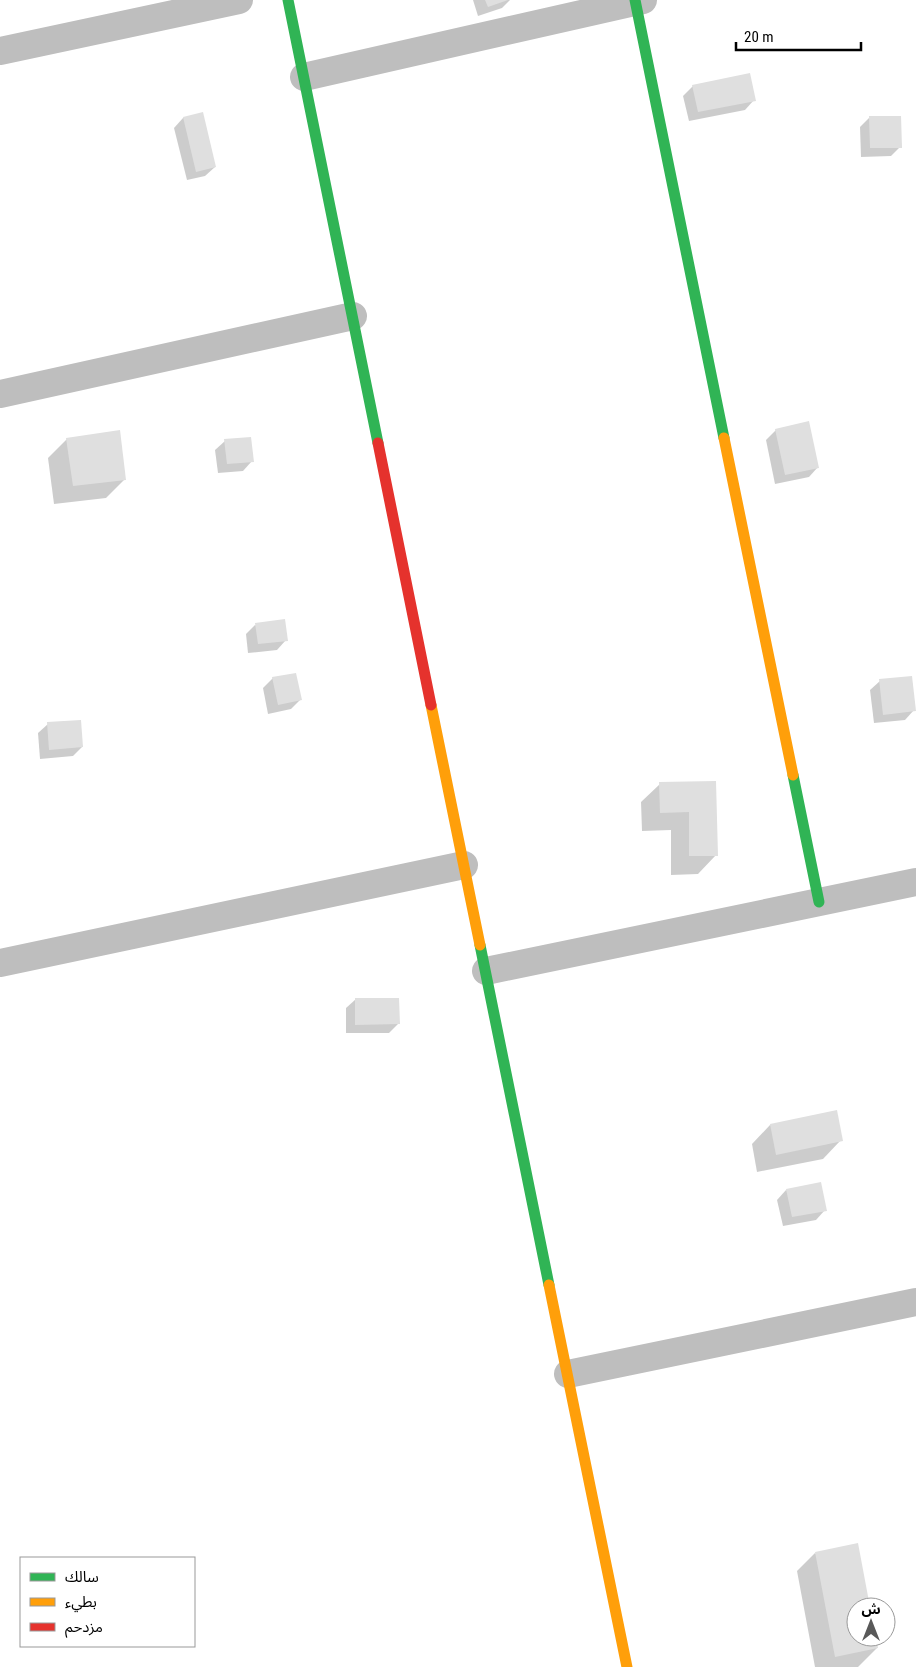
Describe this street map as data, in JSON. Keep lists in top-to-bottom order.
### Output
{
  "legend": ["سالك", "بطيء", "مزدحم"],
  "scale_bar": "20 m",
  "north": "top"
}
